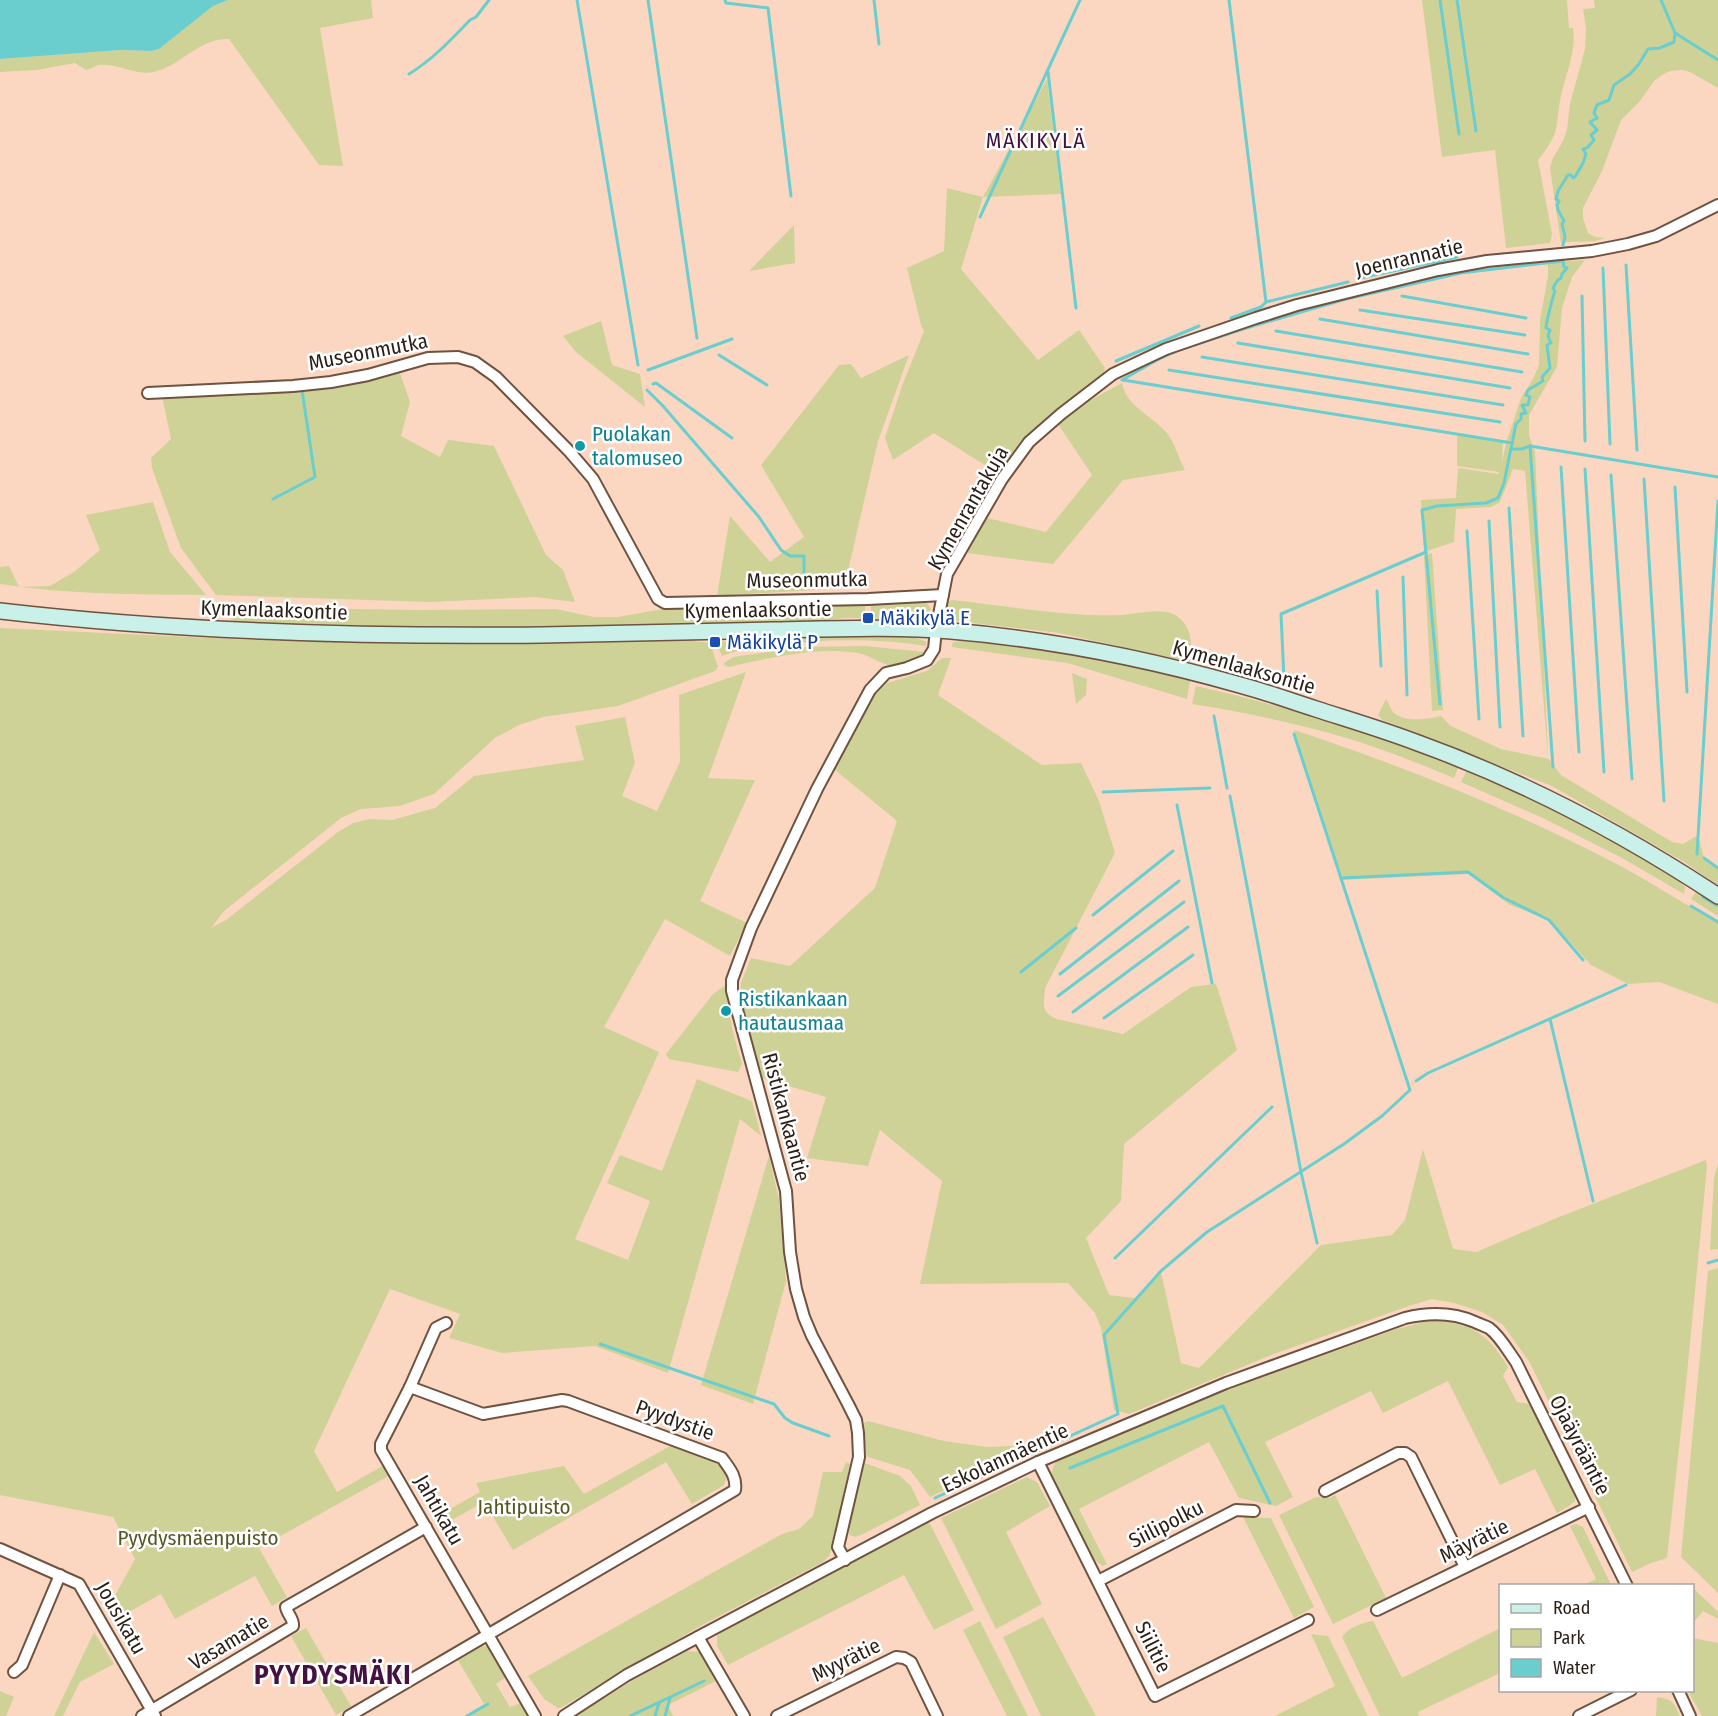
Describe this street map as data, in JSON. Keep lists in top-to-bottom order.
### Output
{
  "streets": {
    "main road": ["Kymenlaaksontie"],
    "street": [
      "Joenrannatie",
      "Museonmutka",
      "Kymenrantakuja",
      "Ristikankaantie",
      "Pyydystie",
      "Ojaäyrääntie",
      "Eskolanmäentie",
      "Jahtikatu",
      "Siilipolku",
      "Mäyrätie",
      "Jousikatu",
      "Vasamatie",
      "Siilitie",
      "Myyrätie"
    ]
  },
  "crossings": [
    ["Joenrannatie", "Kymenrantakuja"],
    ["Museonmutka", "Kymenrantakuja"],
    ["Kymenrantakuja", "Kymenlaaksontie"],
    ["Kymenrantakuja", "Ristikankaantie"],
    ["Kymenlaaksontie", "Ristikankaantie"],
    ["Ristikankaantie", "Eskolanmäentie"],
    ["Pyydystie", "Jahtikatu"],
    ["Ojaäyrääntie", "Eskolanmäentie"],
    ["Ojaäyrääntie", "Mäyrätie"],
    ["Eskolanmäentie", "Siilitie"],
    ["Jahtikatu", "Vasamatie"],
    ["Siilipolku", "Siilitie"],
    ["Jousikatu", "Vasamatie"]
  ],
  "districts": ["MÄKIKYLÄ", "PYYDYSMÄKI"],
  "parks": ["Jahtipuisto", "Pyydysmäenpuisto"],
  "places": {
    "other": ["Puolakan talomuseo", "Ristikankaan hautausmaa"],
    "transit": ["Mäkikylä E", "Mäkikylä P"]
  },
  "legend": ["Road", "Park", "Water"]
}
